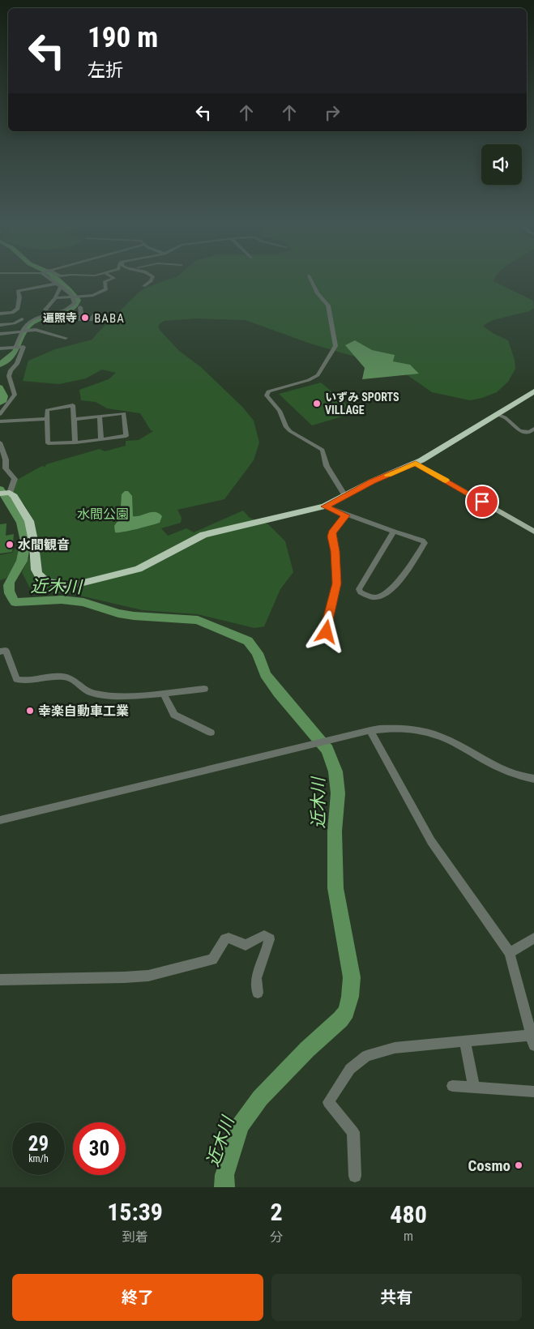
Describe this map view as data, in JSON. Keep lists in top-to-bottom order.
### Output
{
  "districts": ["BABA"],
  "water": ["近木川"],
  "parks": ["水間公園"],
  "places": [
    "遍照寺",
    "いずみ SPORTS VILLAGE",
    "水間観音",
    "幸楽自動車工業",
    "Cosmo"
  ],
  "page": {
    "turn": ["190 m", "左折"],
    "speed": "29 km/h",
    "limit": "30",
    "eta": [
      "15:39",
      "到着",
      "2",
      "分",
      "480",
      "m"
    ],
    "buttons": ["終了", "共有"]
  }
}
